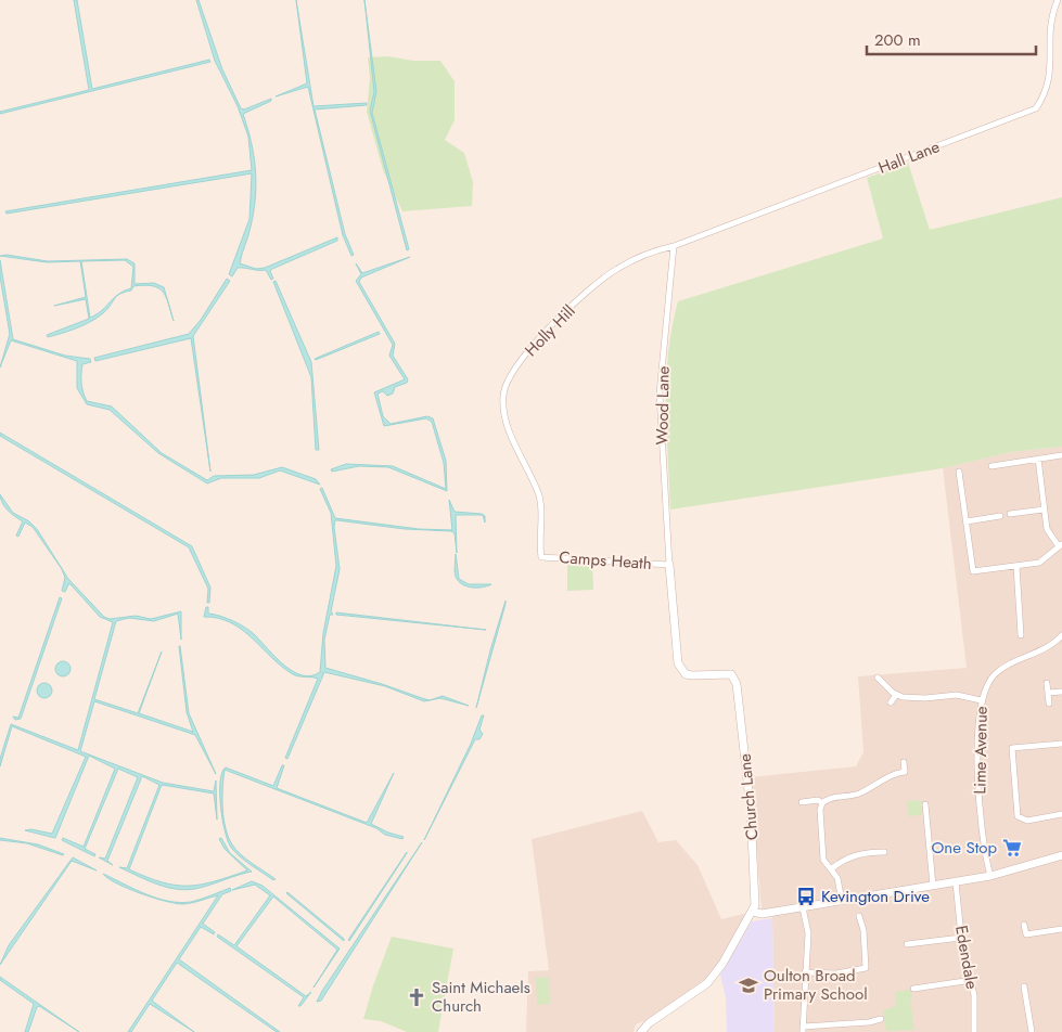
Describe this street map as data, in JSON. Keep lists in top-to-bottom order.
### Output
{
  "streets": {
    "street": [
      "Hall Lane",
      "Holly Hill",
      "Wood Lane",
      "Camps Heath",
      "Lime Avenue",
      "Church Lane",
      "Edendale"
    ]
  },
  "crossings": [
    ["Hall Lane", "Holly Hill"],
    ["Hall Lane", "Wood Lane"],
    ["Holly Hill", "Wood Lane"],
    ["Holly Hill", "Camps Heath"],
    ["Wood Lane", "Camps Heath"],
    ["Wood Lane", "Church Lane"],
    ["Camps Heath", "Church Lane"]
  ],
  "places": {
    "supermarket": ["One Stop"],
    "bus stop": ["Kevington Drive"],
    "school or university": ["Oulton Broad Primary School"],
    "church": ["Saint Michaels Church"]
  },
  "scale_bar": "200 m"
}
